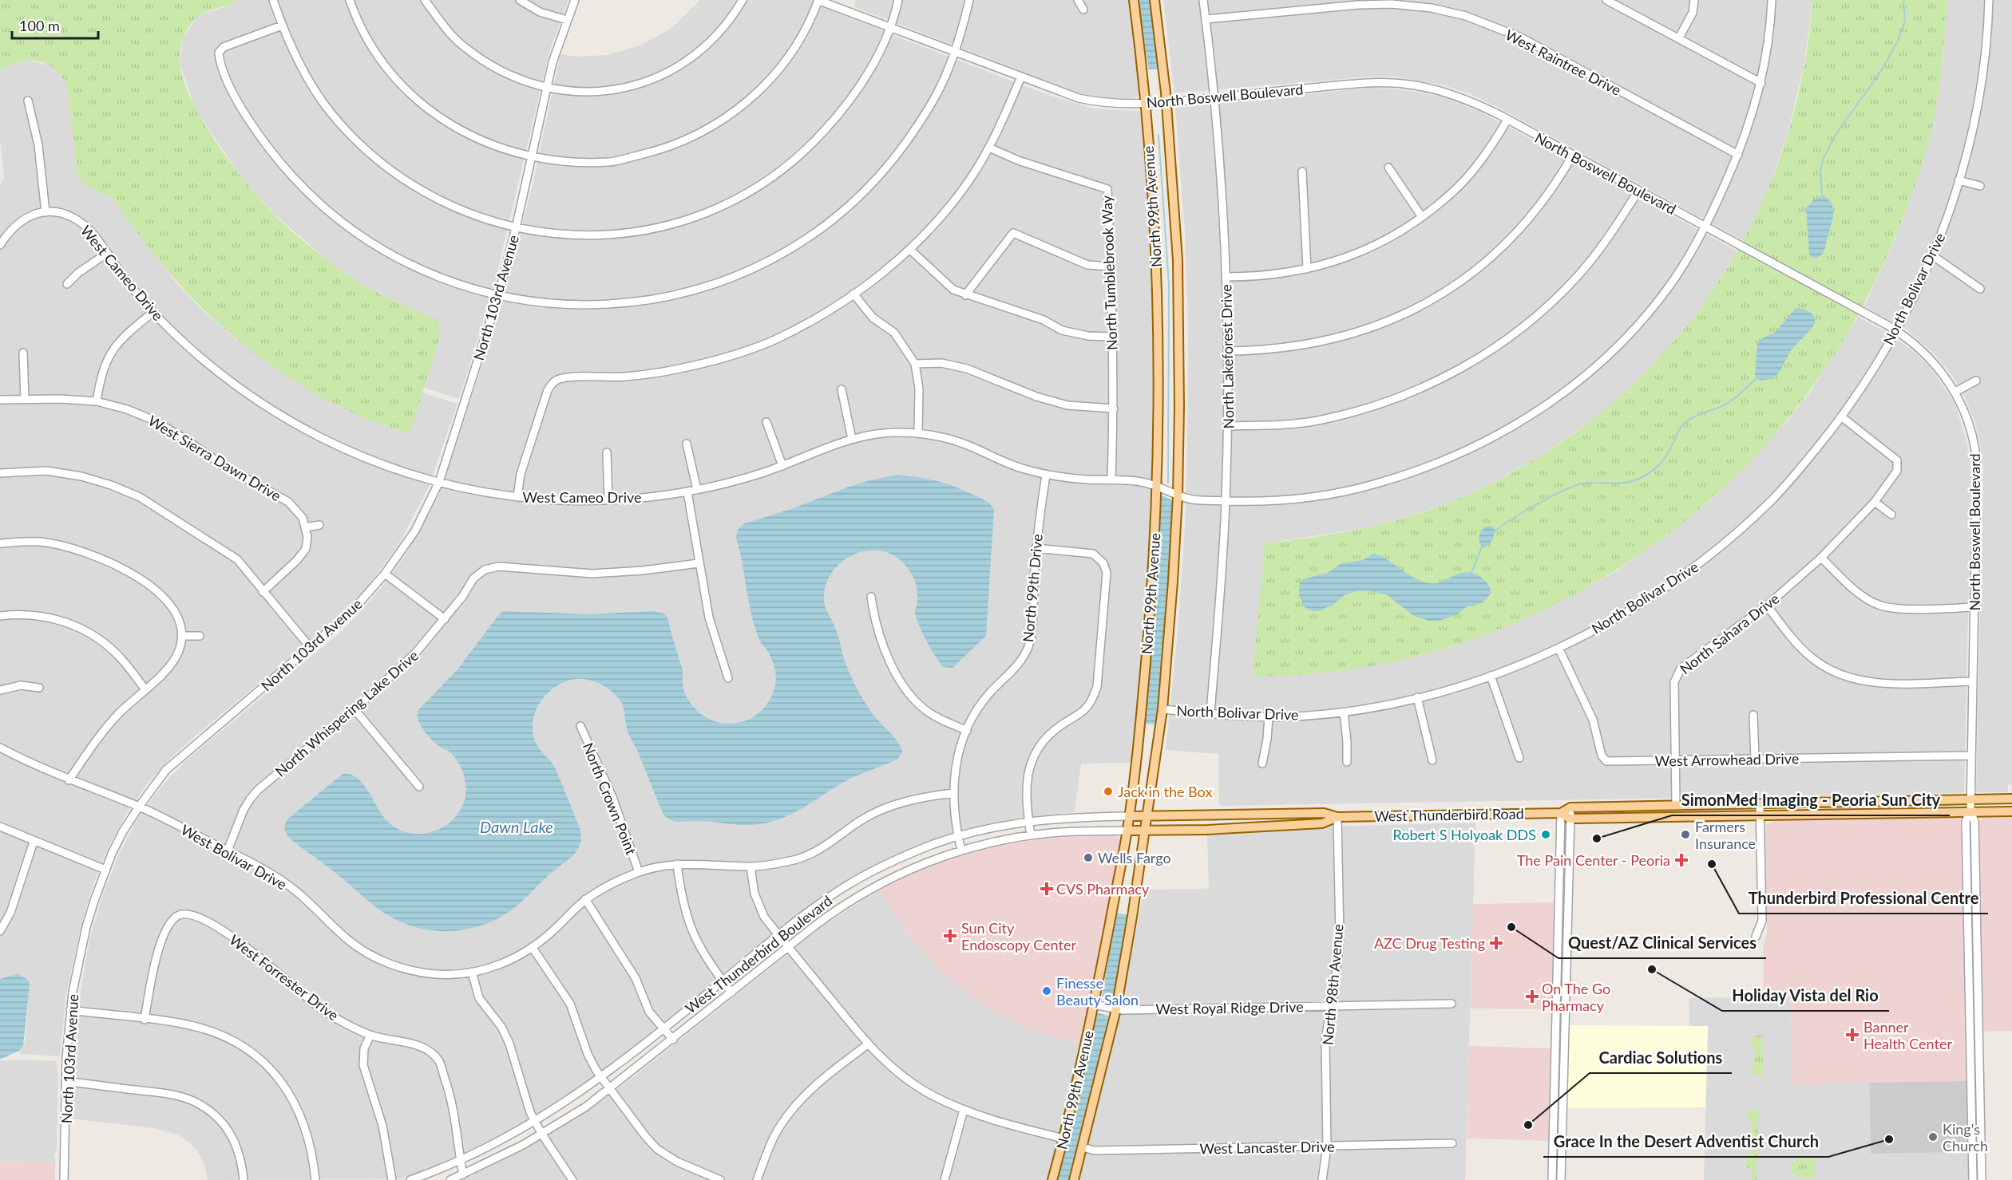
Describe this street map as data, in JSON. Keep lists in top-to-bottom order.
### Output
{
  "streets": {
    "main road": ["North 99th Avenue", "West Thunderbird Road", "West Thunderbird Boulevard"],
    "street": [
      "West Raintree Drive",
      "North Boswell Boulevard",
      "West Cameo Drive",
      "North Tumblebrook Way",
      "North Bolivar Drive",
      "North 103rd Avenue",
      "North Lakeforest Drive",
      "West Sierra Dawn Drive",
      "North 99th Drive",
      "North Sahara Drive",
      "North Whispering Lake Drive",
      "West Arrowhead Drive",
      "North Crown Point",
      "West Bolivar Drive",
      "West Forrester Drive",
      "North 98th Avenue",
      "West Royal Ridge Drive",
      "West Lancaster Drive"
    ]
  },
  "crossings": [
    ["West Raintree Drive", "West Cameo Drive"],
    ["West Raintree Drive", "North Lakeforest Drive"],
    ["North Boswell Boulevard", "North 99th Avenue"],
    ["North Boswell Boulevard", "West Cameo Drive"],
    ["North Boswell Boulevard", "North Bolivar Drive"],
    ["North Boswell Boulevard", "North Lakeforest Drive"],
    ["North Boswell Boulevard", "West Arrowhead Drive"],
    ["North Boswell Boulevard", "West Thunderbird Road"],
    ["North 99th Avenue", "West Cameo Drive"],
    ["North 99th Avenue", "North Bolivar Drive"],
    ["North 99th Avenue", "West Thunderbird Road"],
    ["North 99th Avenue", "West Thunderbird Boulevard"],
    ["North 99th Avenue", "West Royal Ridge Drive"],
    ["North 99th Avenue", "West Lancaster Drive"],
    ["West Cameo Drive", "North Tumblebrook Way"],
    ["West Cameo Drive", "North 103rd Avenue"],
    ["West Cameo Drive", "North Lakeforest Drive"],
    ["West Cameo Drive", "North 99th Drive"],
    ["North Bolivar Drive", "North Lakeforest Drive"],
    ["North Bolivar Drive", "North Sahara Drive"],
    ["North Bolivar Drive", "West Arrowhead Drive"],
    ["North 103rd Avenue", "West Bolivar Drive"],
    ["North 99th Drive", "West Bolivar Drive"],
    ["North 99th Drive", "West Thunderbird Boulevard"],
    ["North Sahara Drive", "West Arrowhead Drive"],
    ["North Sahara Drive", "West Thunderbird Road"],
    ["North Whispering Lake Drive", "West Bolivar Drive"],
    ["North Crown Point", "West Bolivar Drive"],
    ["West Thunderbird Road", "West Thunderbird Boulevard"],
    ["West Thunderbird Road", "North 98th Avenue"],
    ["West Thunderbird Boulevard", "West Forrester Drive"],
    ["North 98th Avenue", "West Royal Ridge Drive"],
    ["North 98th Avenue", "West Lancaster Drive"]
  ],
  "water": ["Dawn Lake"],
  "places": {
    "other": [
      "Jack in the Box",
      "Robert S Holyoak DDS",
      "Farmers Insurance",
      "SimonMed Imaging - Peoria Sun City",
      "Wells Fargo",
      "Thunderbird Professional Centre",
      "Quest/AZ Clinical Services",
      "Holiday Vista del Rio",
      "Finesse Beauty Salon",
      "Cardiac Solutions",
      "King's Church",
      "Grace In the Desert Adventist Church"
    ],
    "health": [
      "The Pain Center - Peoria",
      "CVS Pharmacy",
      "Sun City Endoscopy Center",
      "AZC Drug Testing",
      "On The Go Pharmacy",
      "Banner Health Center"
    ]
  },
  "scale_bar": "100 m"
}
